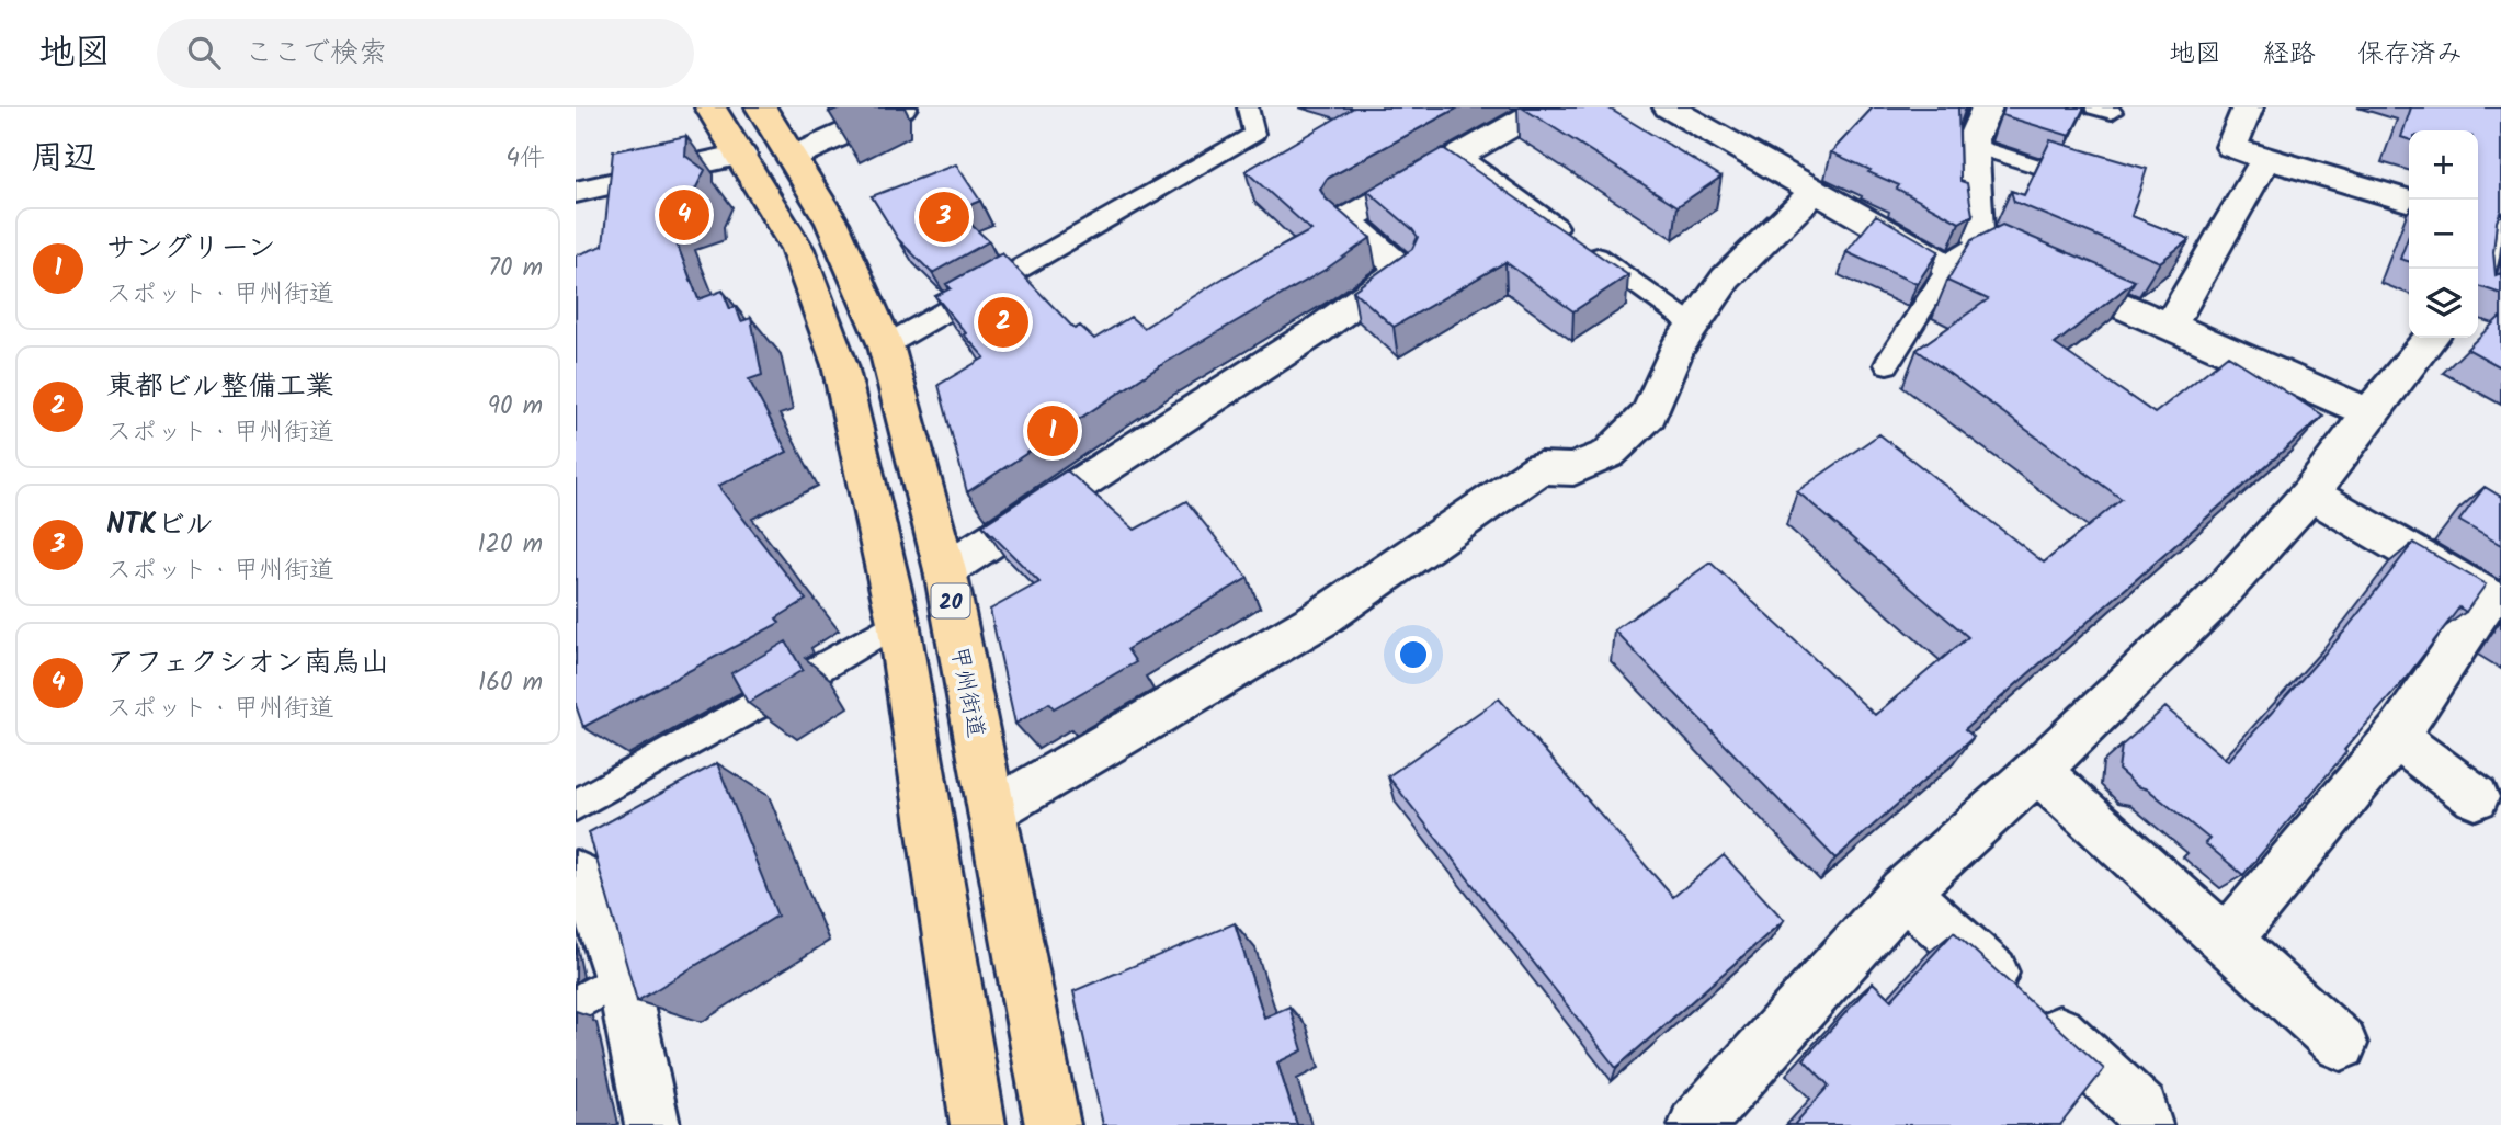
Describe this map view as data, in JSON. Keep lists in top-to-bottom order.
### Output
{
  "streets": {
    "highway": ["20", "甲州街道"]
  },
  "page": {
    "header": "地図",
    "search": "ここで検索",
    "nav": ["地図", "経路", "保存済み"],
    "heading": ["周辺", "4件"],
    "map_buttons": ["+", "−"],
    "pins": [
      "4",
      "3",
      "2",
      "1"
    ],
    "list": [
      {
        "mark": "1",
        "name": "サングリーン",
        "note": "スポット · 甲州街道",
        "value": "70 m"
      },
      {
        "mark": "2",
        "name": "東都ビル整備工業",
        "note": "スポット · 甲州街道",
        "value": "90 m"
      },
      {
        "mark": "3",
        "name": "NTKビル",
        "note": "スポット · 甲州街道",
        "value": "120 m"
      },
      {
        "mark": "4",
        "name": "アフェクシオン南烏山",
        "note": "スポット · 甲州街道",
        "value": "160 m"
      }
    ]
  }
}
